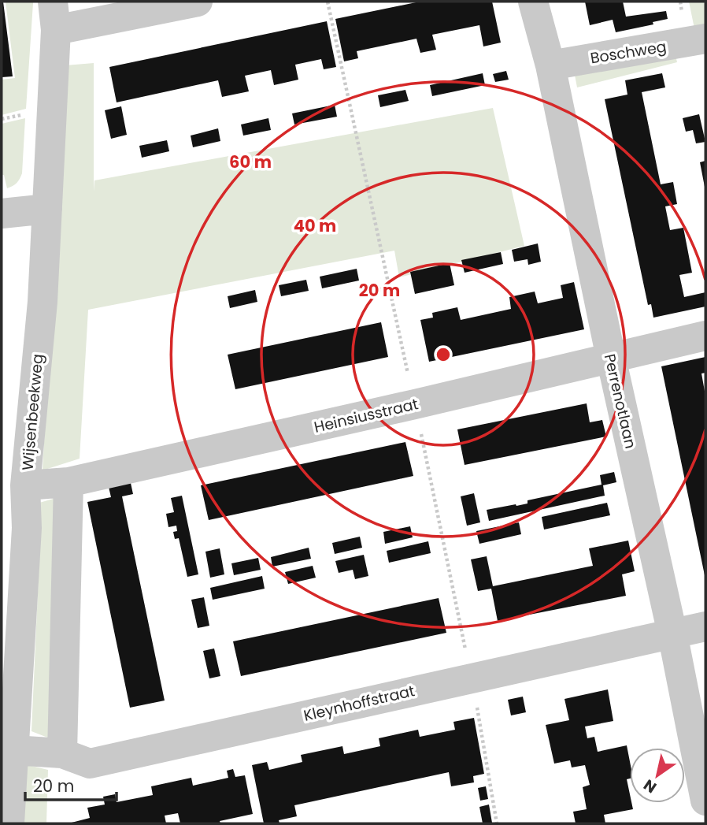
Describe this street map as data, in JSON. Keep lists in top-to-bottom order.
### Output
{
  "streets": {
    "street": [
      "Boschweg",
      "Perrenotlaan",
      "Wijsenbeekweg",
      "Heinsiusstraat",
      "Kleynhoffstraat"
    ]
  },
  "crossings": [
    ["Boschweg", "Perrenotlaan"],
    ["Perrenotlaan", "Heinsiusstraat"],
    ["Perrenotlaan", "Kleynhoffstraat"],
    ["Wijsenbeekweg", "Heinsiusstraat"],
    ["Wijsenbeekweg", "Kleynhoffstraat"]
  ],
  "scale_bar": "20 m",
  "north": "bottom left",
  "rings": ["60 m", "40 m", "20 m"]
}
